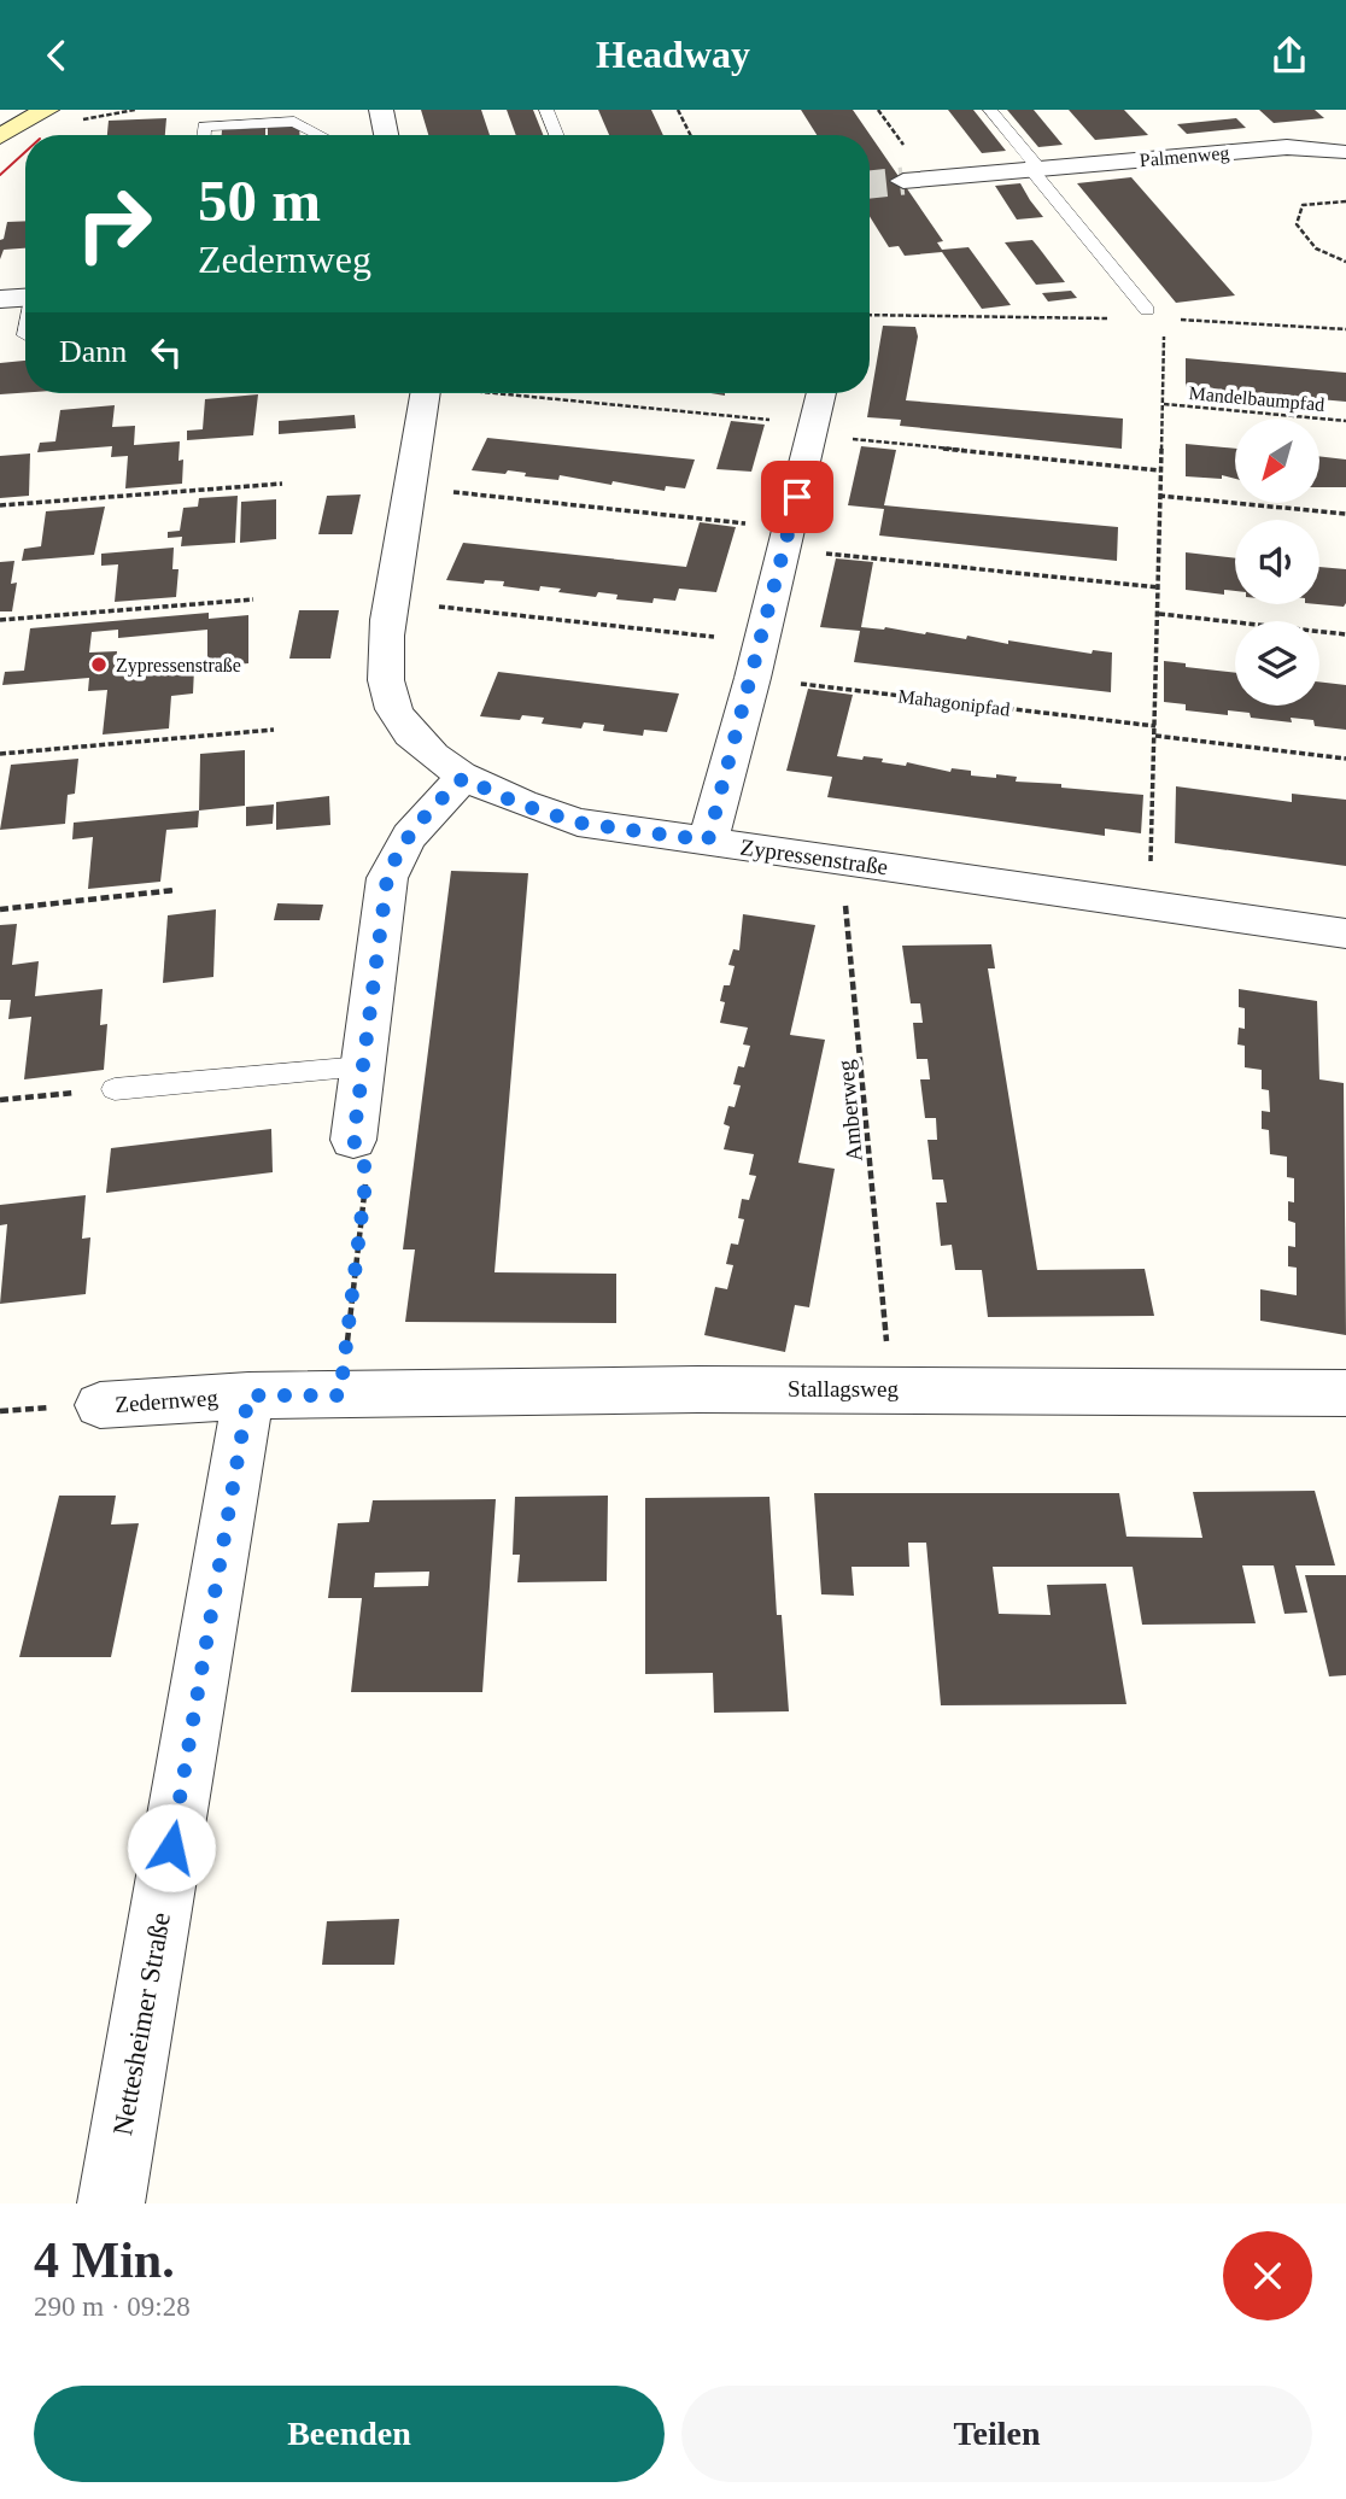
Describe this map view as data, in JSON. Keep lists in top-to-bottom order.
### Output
{
  "streets": {
    "street": [
      "Palmenweg",
      "Zypressenstraße",
      "Stallagsweg",
      "Zedernweg",
      "Nettesheimer Straße"
    ],
    "path": ["Mandelbaumpfad", "Mahagonipfad", "Amberweg"]
  },
  "crossings": [
    ["Zypressenstraße", "Amberweg"],
    ["Amberweg", "Stallagsweg"],
    ["Stallagsweg", "Zedernweg"],
    ["Zedernweg", "Nettesheimer Straße"]
  ],
  "places": ["Zypressenstraße"],
  "north": "bottom left",
  "page": {
    "header": "Headway",
    "turn": ["50 m", "Zedernweg"],
    "then": "Dann",
    "heading": ["4 Min.", "290 m · 09:28"],
    "buttons": ["Beenden", "Teilen"]
  }
}
